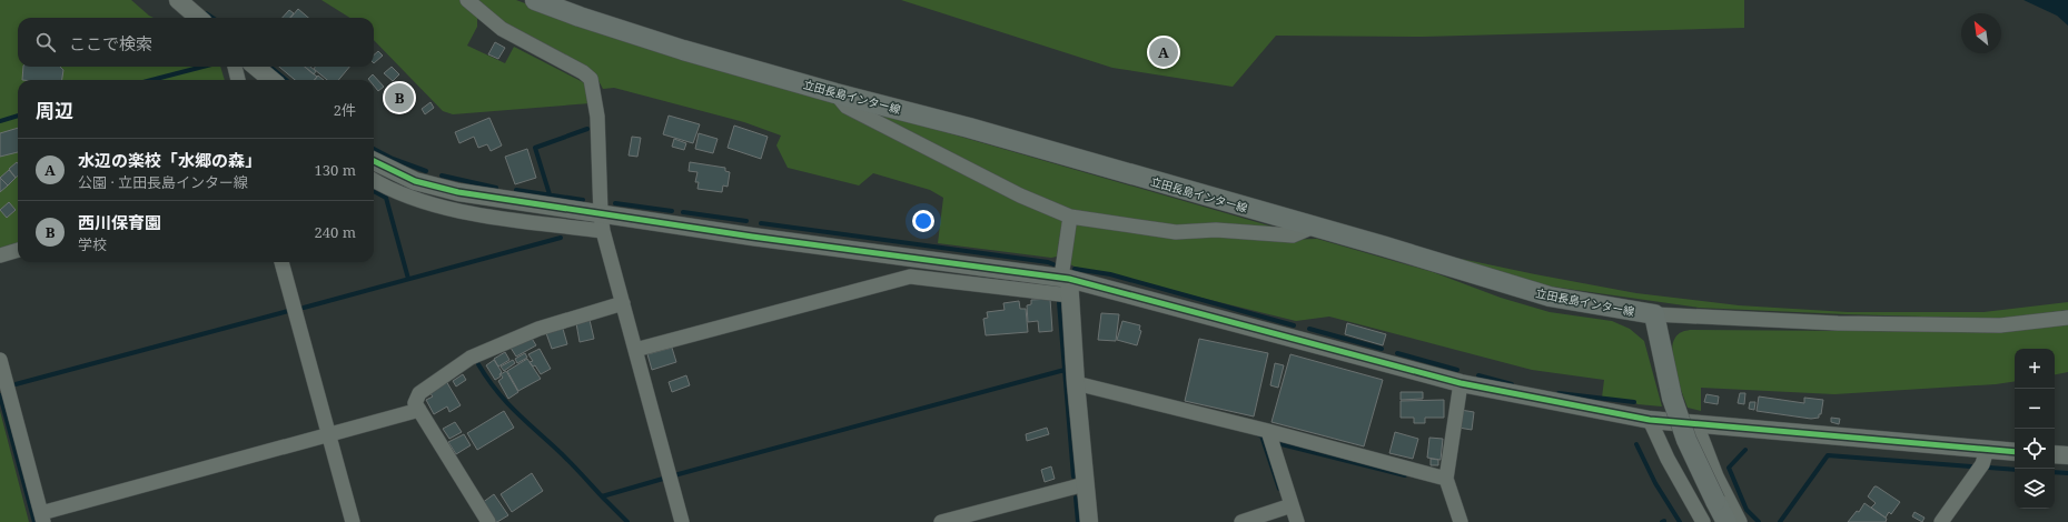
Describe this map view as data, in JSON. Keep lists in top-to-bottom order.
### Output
{
  "streets": {
    "main road": ["立田長島インター線"]
  },
  "north": "top left",
  "page": {
    "search": "ここで検索",
    "pins": ["A", "B"],
    "heading": ["周辺", "2件"],
    "list": [
      {
        "mark": "A",
        "name": "水辺の楽校「水郷の森」",
        "note": "公園 · 立田長島インター線",
        "value": "130 m"
      },
      {
        "mark": "B",
        "name": "西川保育園",
        "note": "学校",
        "value": "240 m"
      }
    ],
    "map_buttons": ["+", "−"]
  }
}
